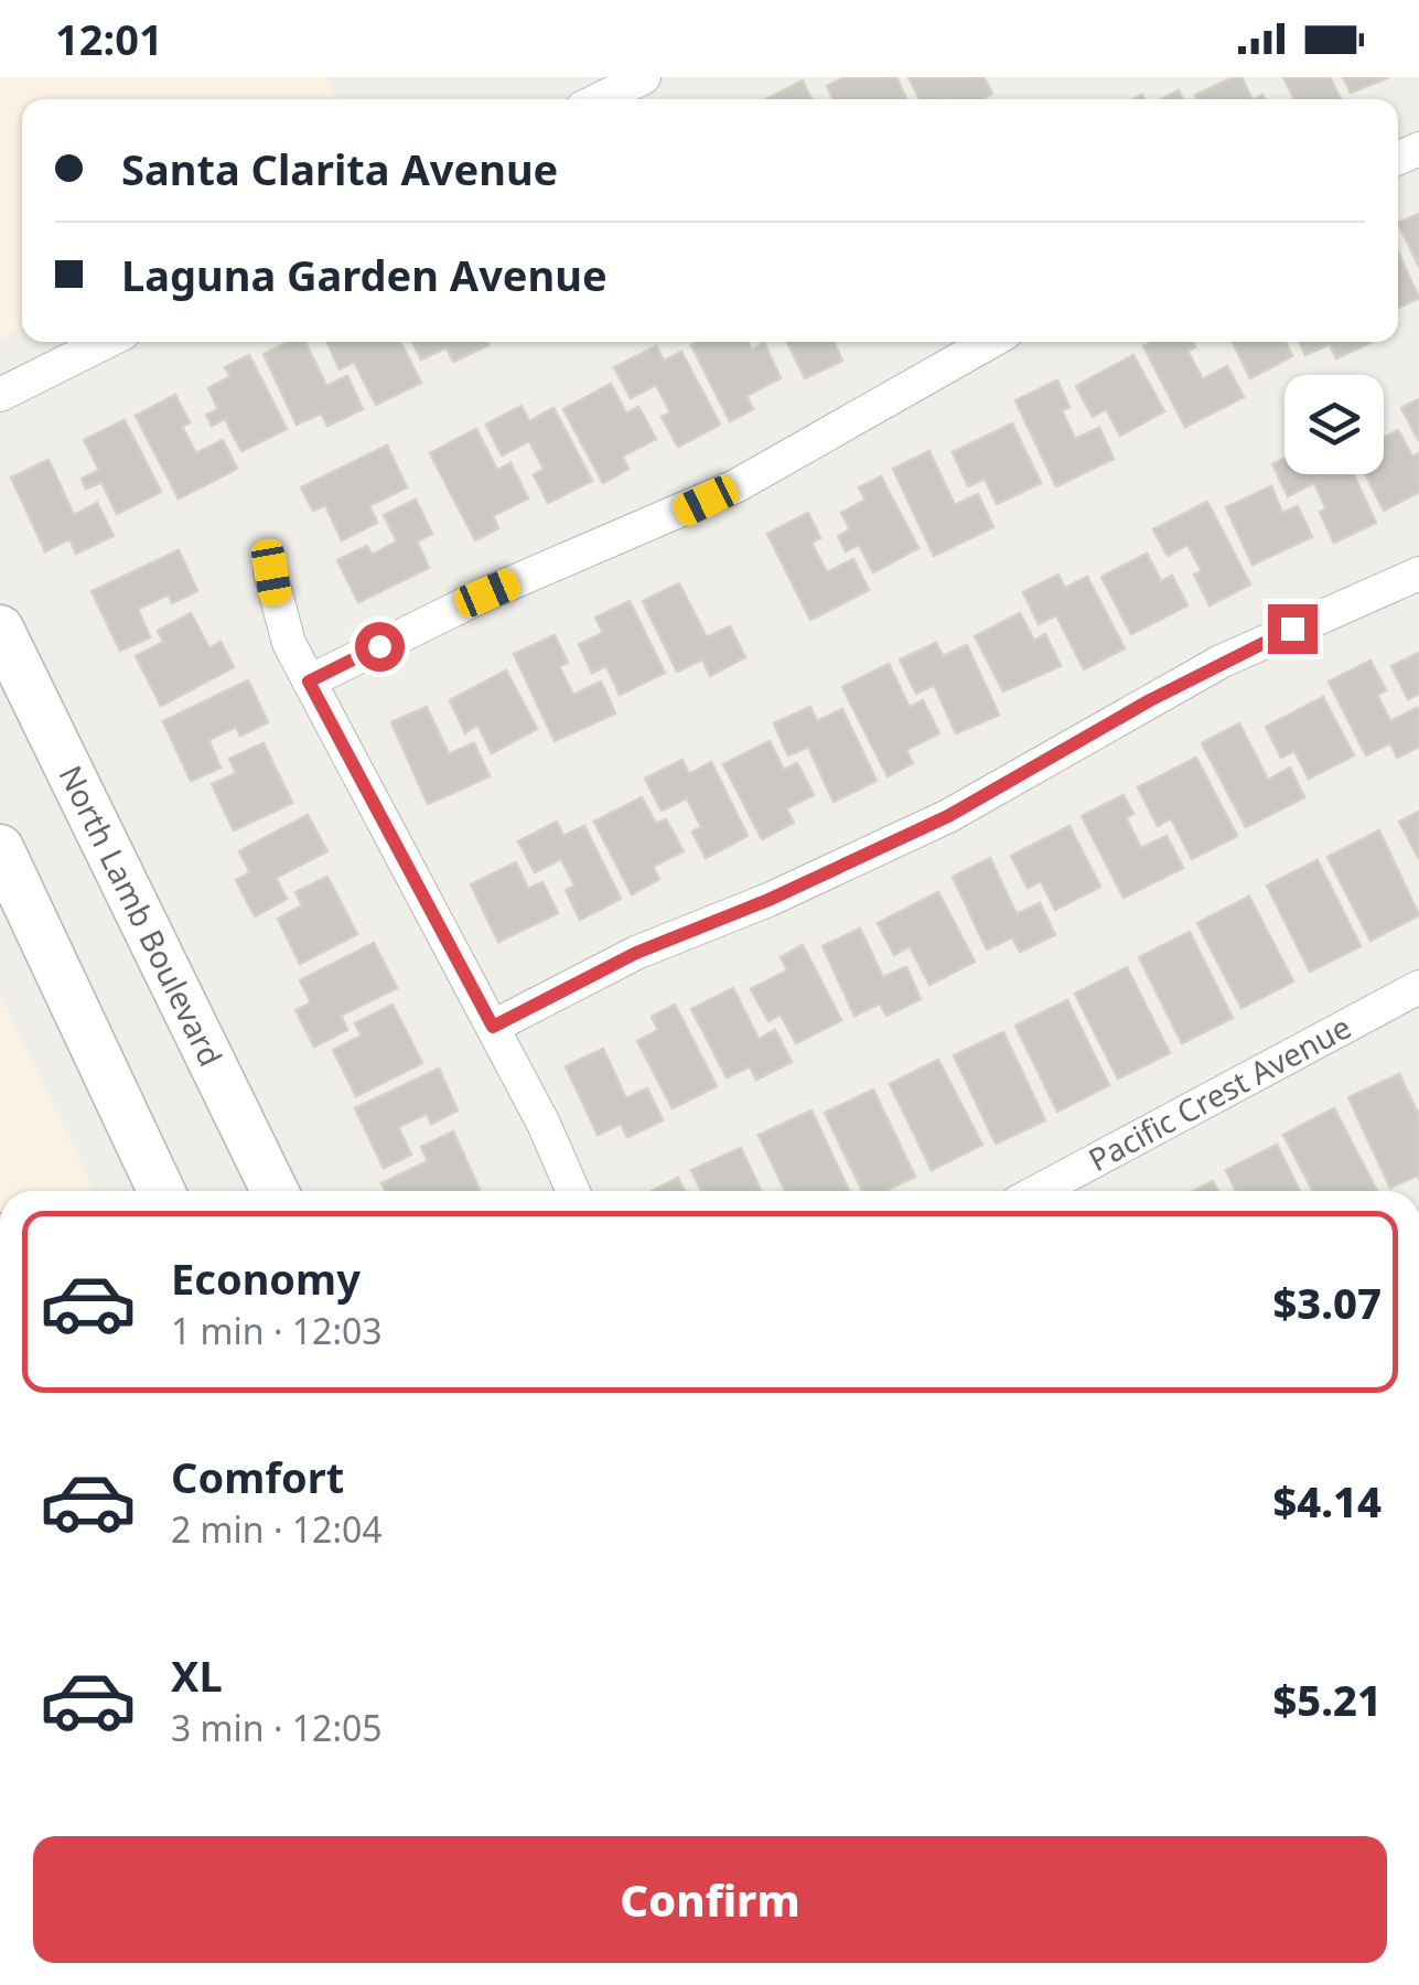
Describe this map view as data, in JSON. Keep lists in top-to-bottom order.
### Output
{
  "streets": {
    "main road": ["North Lamb Boulevard"],
    "street": ["Pacific Crest Avenue"]
  },
  "page": {
    "status": "12:01",
    "banner": ["Santa Clarita Avenue", "Laguna Garden Avenue"],
    "list": [
      {
        "name": "Economy",
        "note": "1 min · 12:03",
        "value": "$3.07"
      },
      {
        "name": "Comfort",
        "note": "2 min · 12:04",
        "value": "$4.14"
      },
      {
        "name": "XL",
        "note": "3 min · 12:05",
        "value": "$5.21"
      }
    ],
    "buttons": "Confirm"
  }
}
